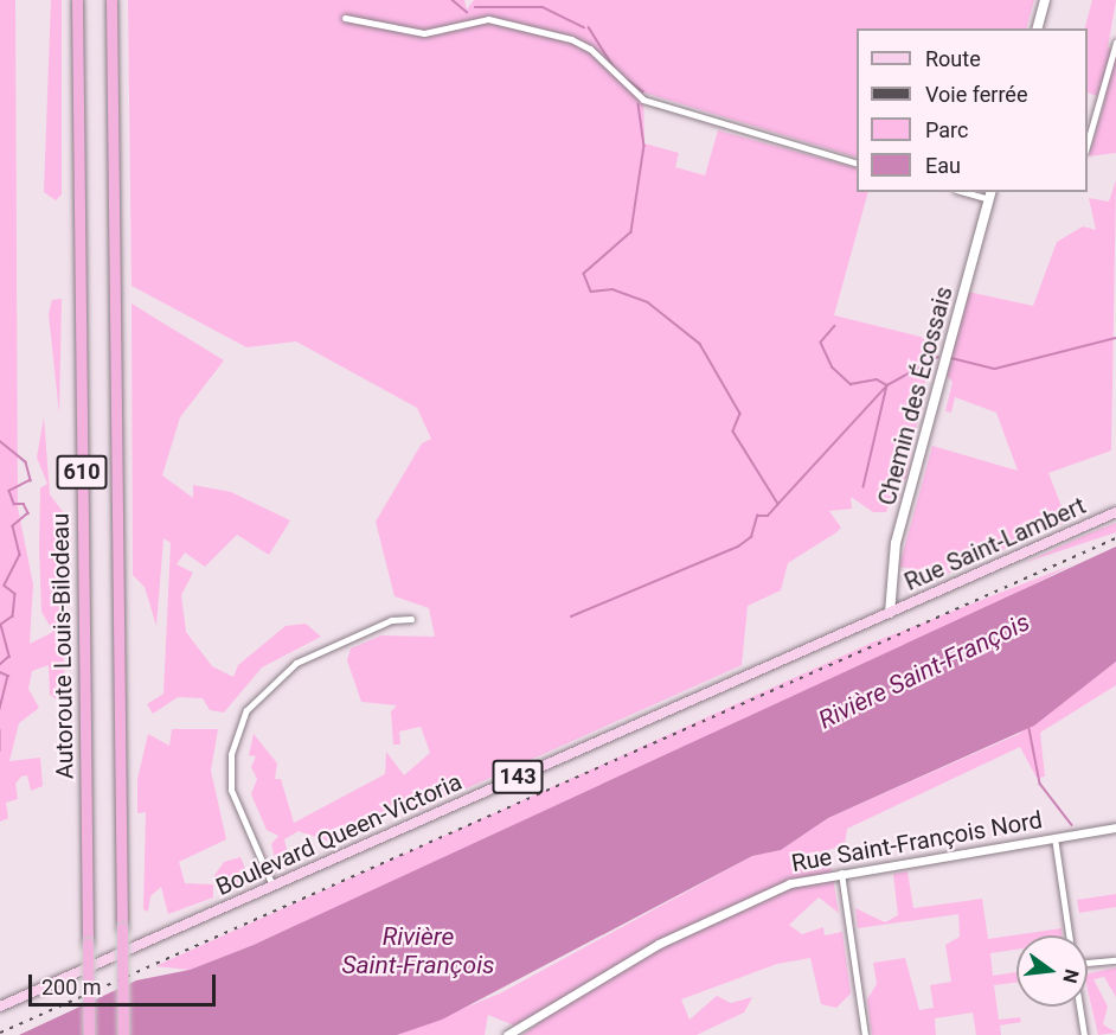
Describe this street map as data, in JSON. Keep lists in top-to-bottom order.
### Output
{
  "streets": {
    "highway": ["610", "Autoroute Louis-Bilodeau"],
    "main road": [
      "Chemin des Écossais",
      "Rue Saint-Lambert",
      "143",
      "Boulevard Queen-Victoria"
    ],
    "street": ["Rue Saint-François Nord"]
  },
  "crossings": [
    ["Chemin des Écossais", "Rue Saint-Lambert"],
    ["Chemin des Écossais", "Boulevard Queen-Victoria"],
    ["Rue Saint-Lambert", "Boulevard Queen-Victoria"]
  ],
  "water": ["Rivière Saint-François"],
  "legend": [
    "Route",
    "Voie ferrée",
    "Parc",
    "Eau"
  ],
  "scale_bar": "200 m",
  "north": "right"
}
